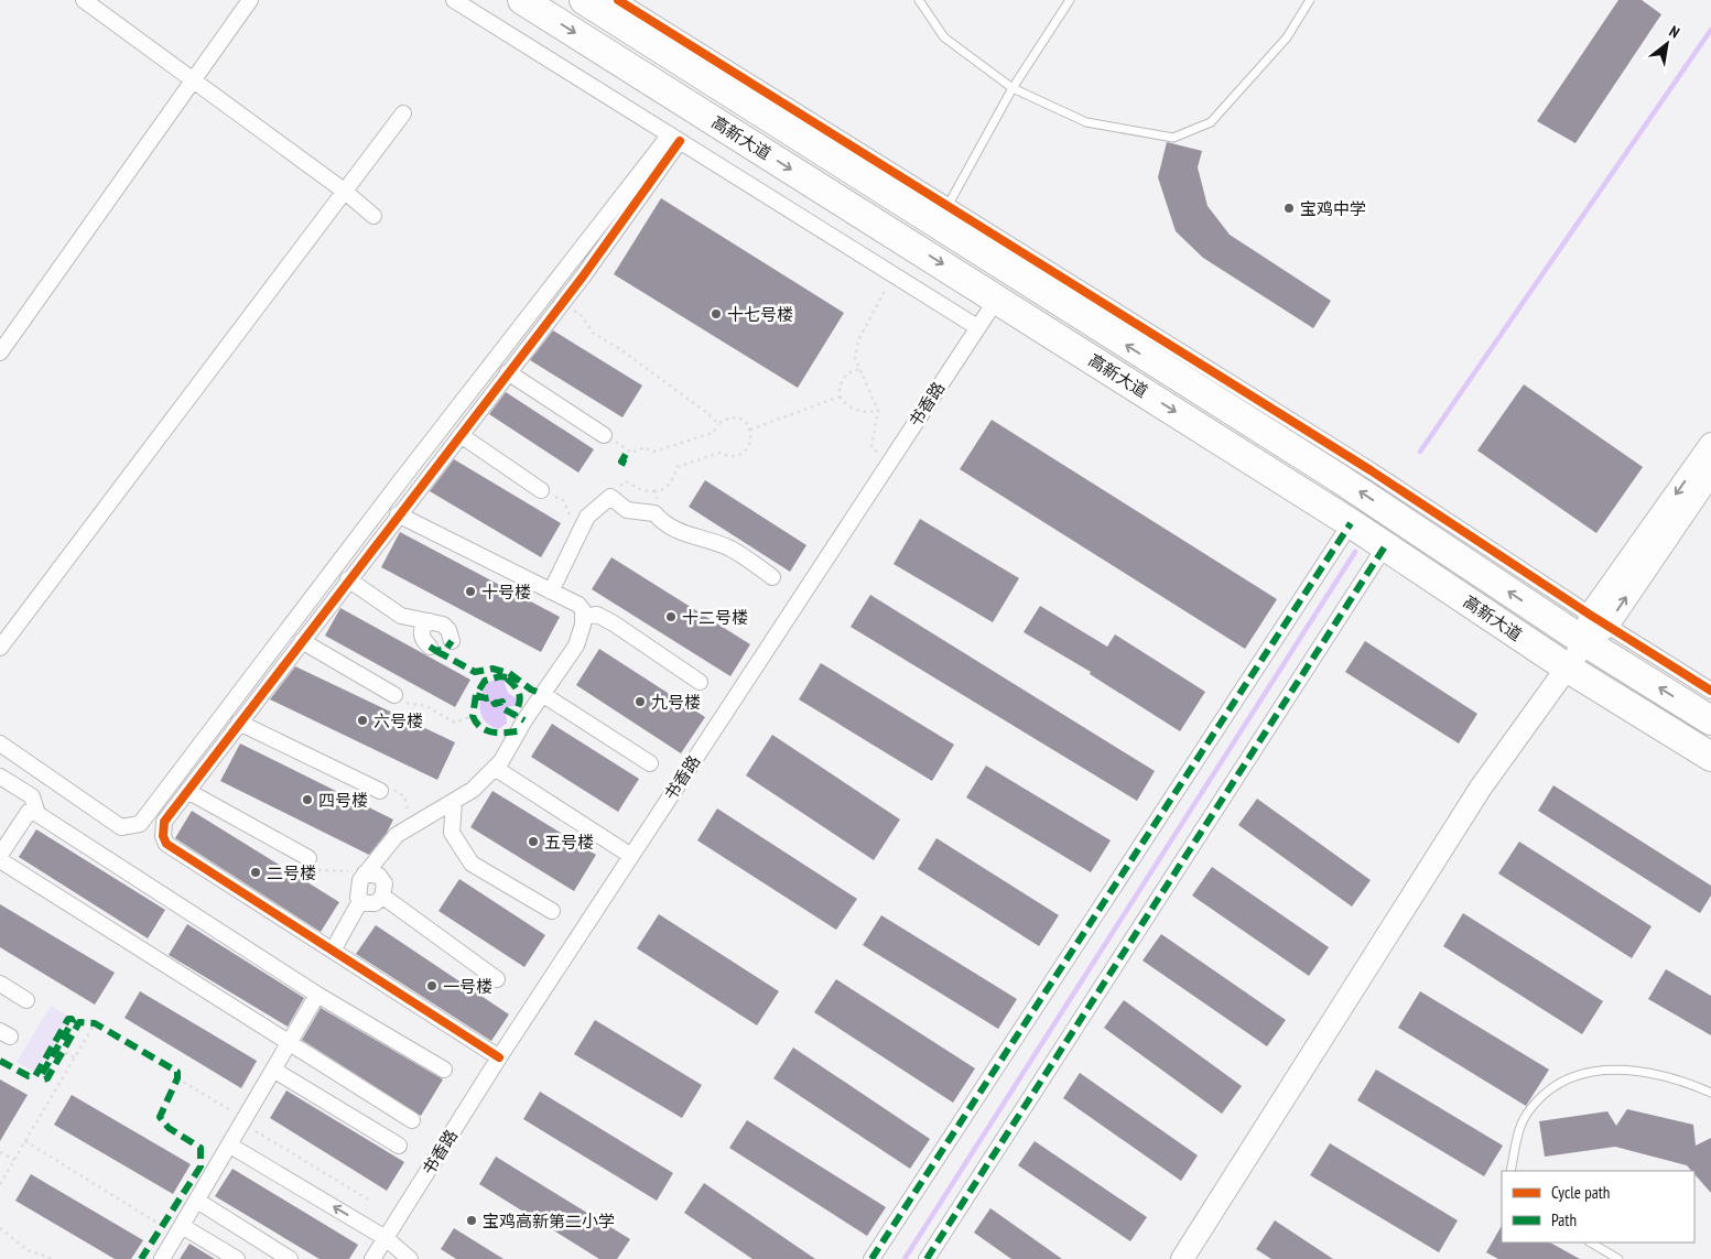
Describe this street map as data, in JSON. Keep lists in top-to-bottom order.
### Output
{
  "streets": {
    "highway": ["高新大道"],
    "street": ["书香路"]
  },
  "crossings": [
    ["高新大道", "书香路"]
  ],
  "places": [
    "宝鸡中学",
    "十七号楼",
    "十号楼",
    "十二号楼",
    "九号楼",
    "六号楼",
    "四号楼",
    "五号楼",
    "二号楼",
    "一号楼",
    "宝鸡高新第二小学"
  ],
  "legend": ["Cycle path", "Path"],
  "north": "top right"
}
